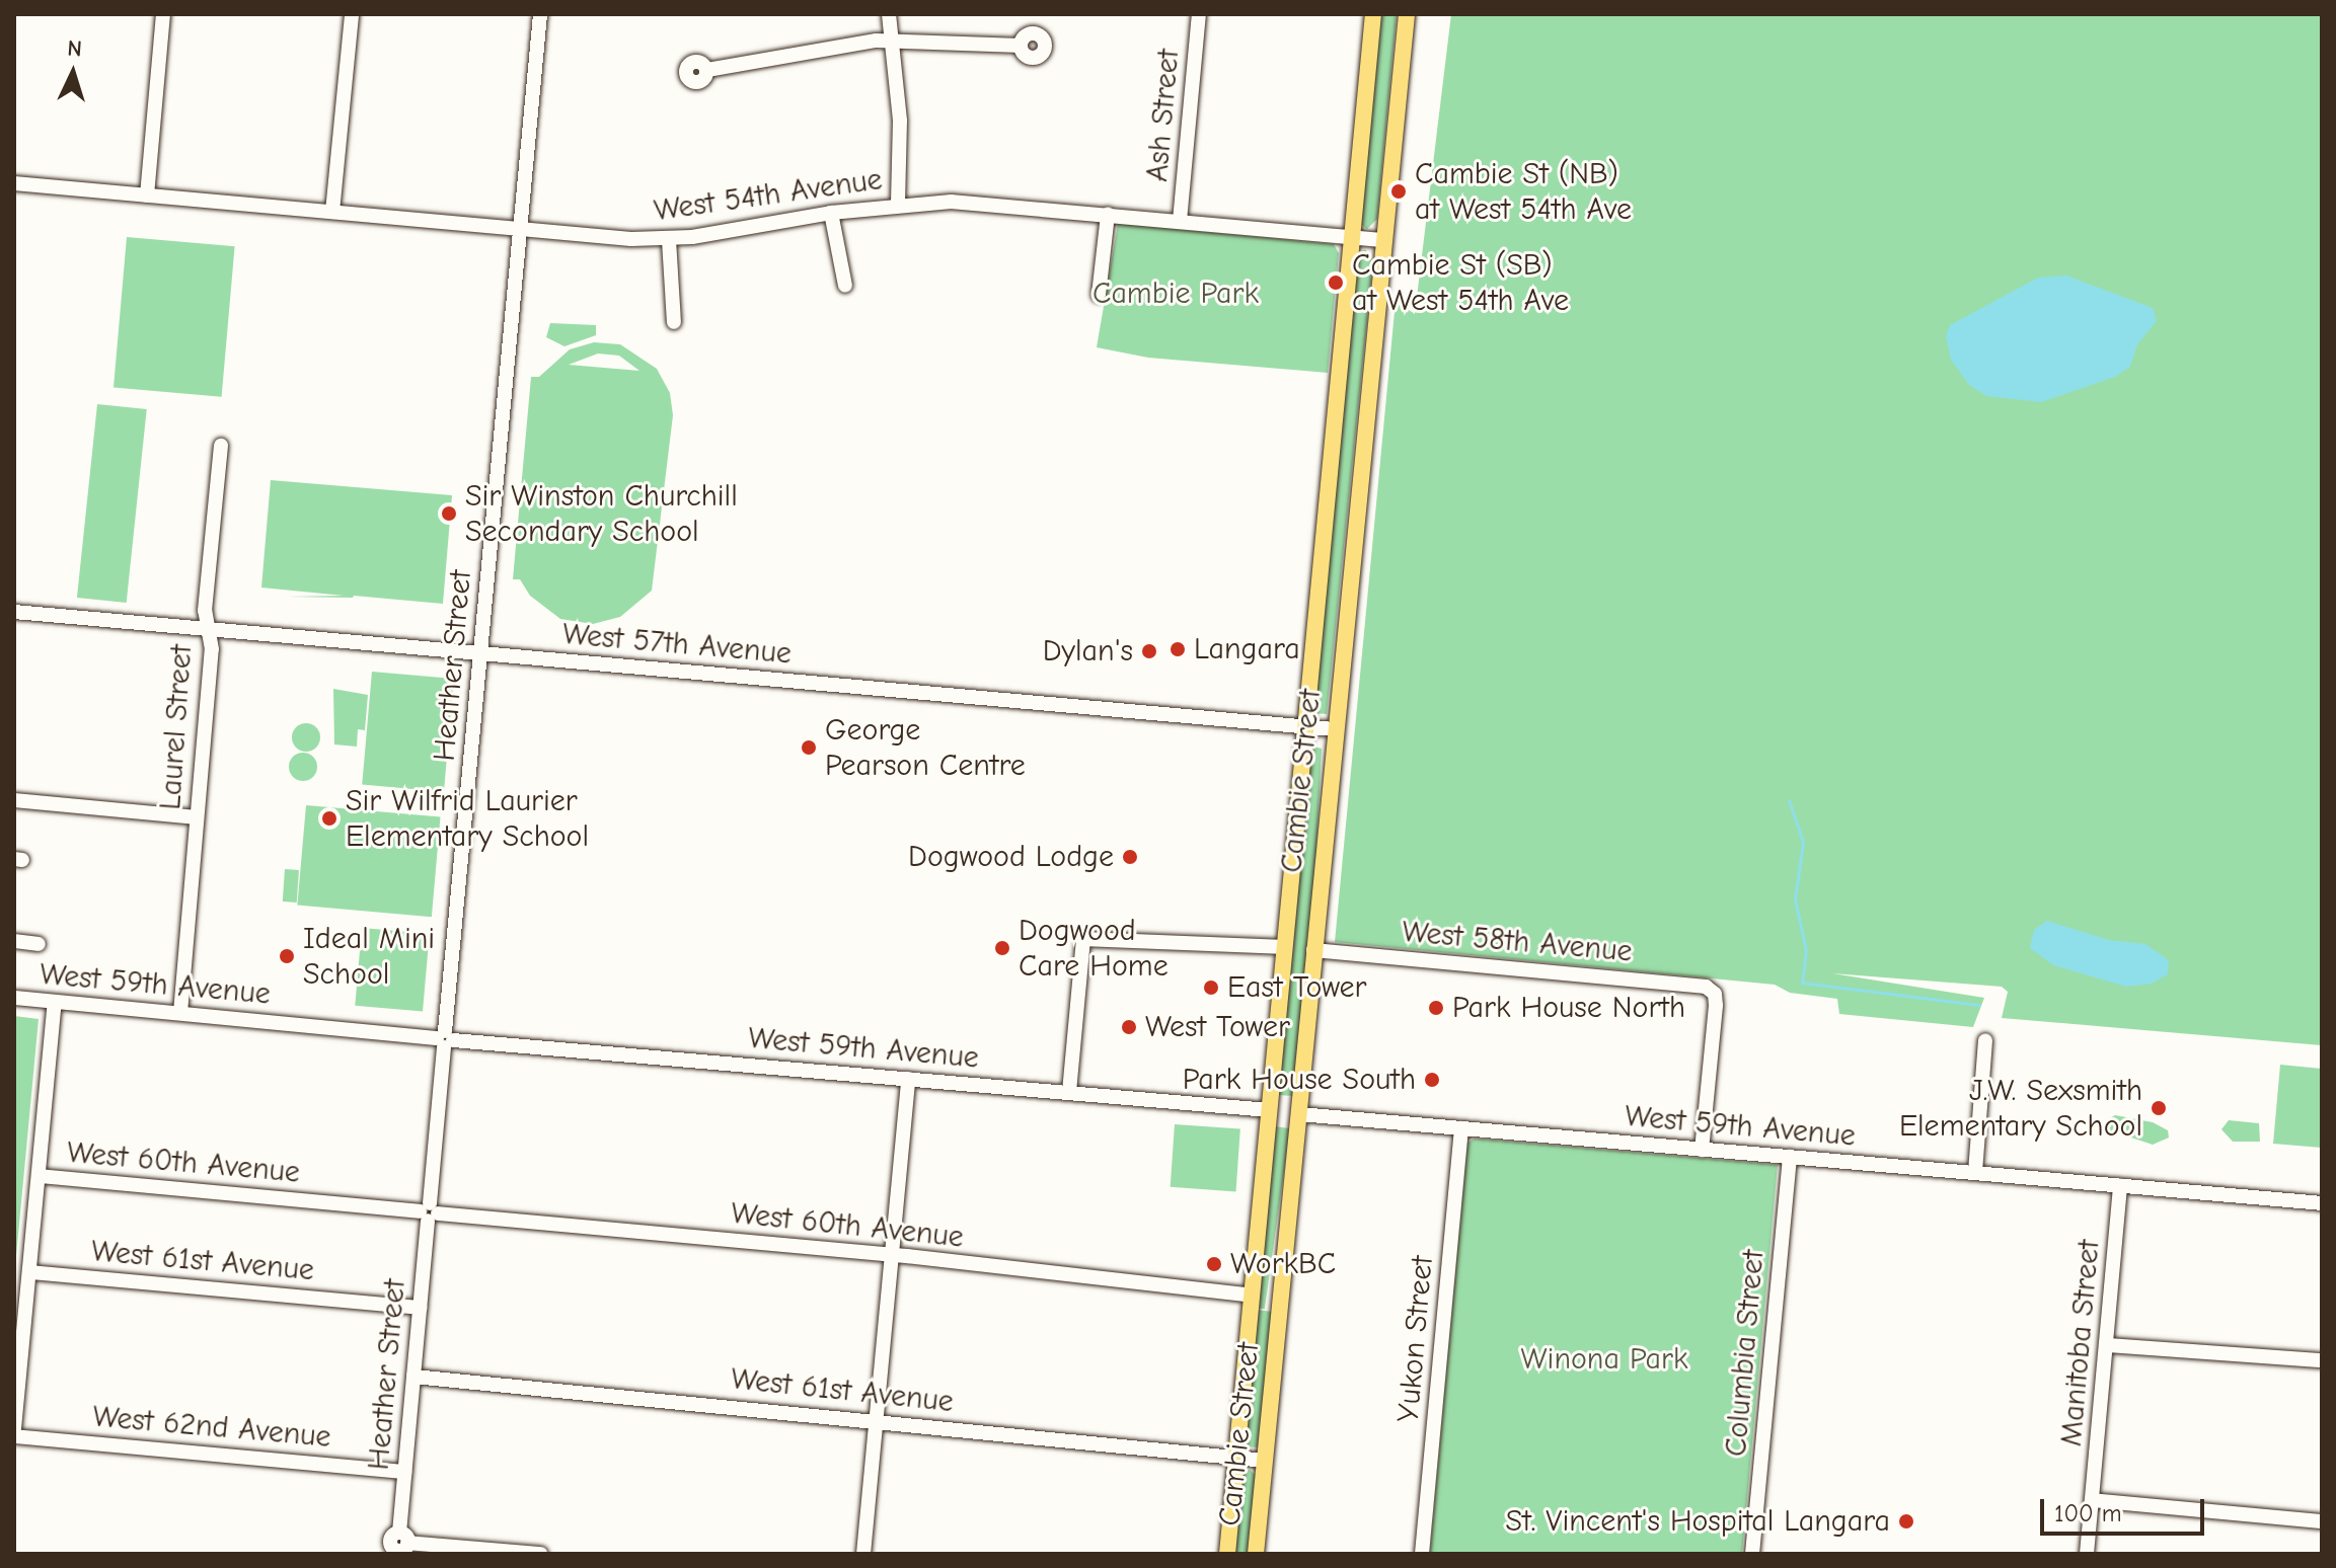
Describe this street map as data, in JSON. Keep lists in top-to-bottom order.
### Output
{
  "streets": {
    "main road": ["Cambie Street"],
    "street": [
      "Ash Street",
      "West 54th Avenue",
      "West 57th Avenue",
      "Heather Street",
      "Laurel Street",
      "West 58th Avenue",
      "West 59th Avenue",
      "West 60th Avenue",
      "West 61st Avenue",
      "Yukon Street",
      "Manitoba Street",
      "Columbia Street",
      "West 62nd Avenue"
    ]
  },
  "crossings": [
    ["Ash Street", "West 54th Avenue"],
    ["West 54th Avenue", "Heather Street"],
    ["West 54th Avenue", "Cambie Street"],
    ["West 57th Avenue", "Heather Street"],
    ["West 57th Avenue", "Laurel Street"],
    ["West 57th Avenue", "Cambie Street"],
    ["Heather Street", "West 59th Avenue"],
    ["Heather Street", "West 60th Avenue"],
    ["Heather Street", "West 61st Avenue"],
    ["Heather Street", "West 62nd Avenue"],
    ["Laurel Street", "West 59th Avenue"],
    ["Cambie Street", "West 58th Avenue"],
    ["Cambie Street", "West 59th Avenue"],
    ["Cambie Street", "West 60th Avenue"],
    ["Cambie Street", "West 61st Avenue"],
    ["West 58th Avenue", "West 59th Avenue"],
    ["West 59th Avenue", "Yukon Street"],
    ["West 59th Avenue", "Manitoba Street"],
    ["West 59th Avenue", "Columbia Street"]
  ],
  "parks": ["Cambie Park", "Winona Park"],
  "places": [
    "Cambie St (NB) at West 54th Ave",
    "Cambie St (SB) at West 54th Ave",
    "Sir Winston Churchill Secondary School",
    "Langara",
    "Dylan's",
    "George Pearson Centre",
    "Sir Wilfrid Laurier Elementary School",
    "Dogwood Lodge",
    "Dogwood Care Home",
    "Ideal Mini School",
    "East Tower",
    "Park House North",
    "West Tower",
    "Park House South",
    "J.W. Sexsmith Elementary School",
    "WorkBC",
    "St. Vincent's Hospital Langara"
  ],
  "scale_bar": "100 m",
  "north": "top"
}
